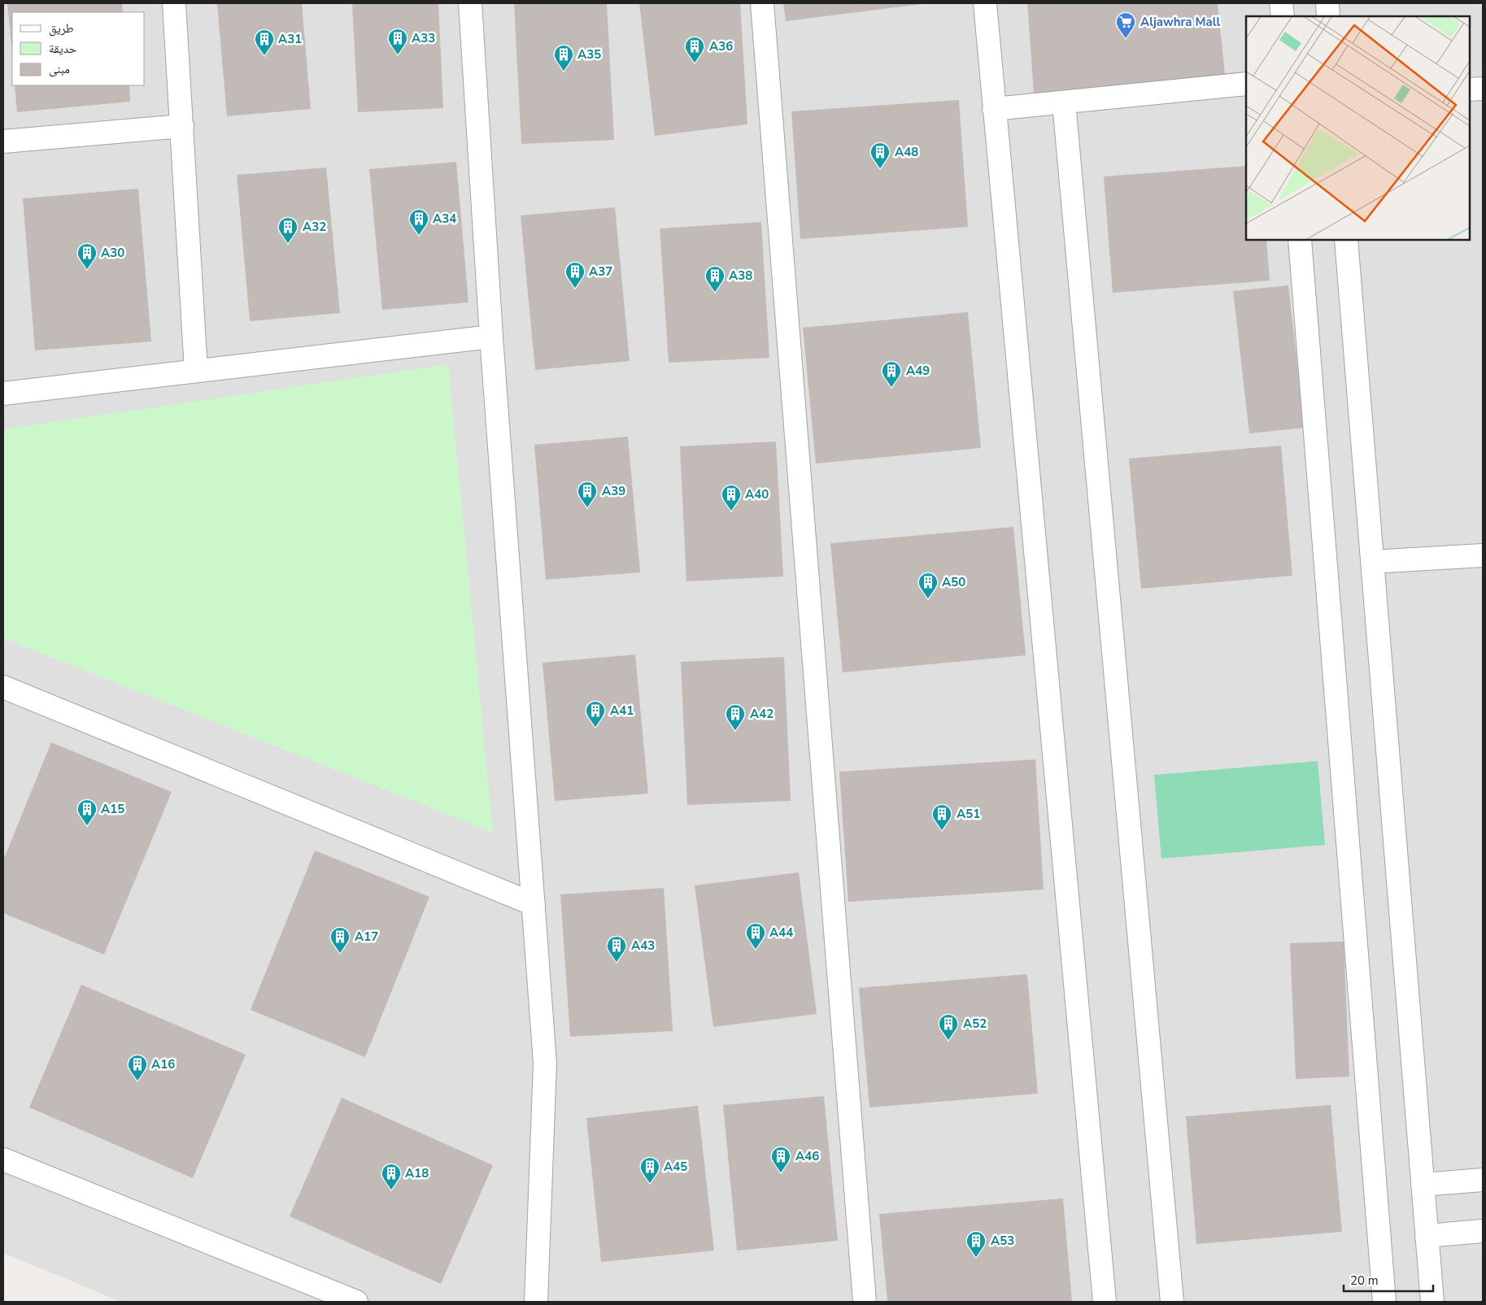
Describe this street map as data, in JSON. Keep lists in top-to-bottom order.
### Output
{
  "places": {
    "supermarket": ["Aljawhra Mall"],
    "building": [
      "A33",
      "A31",
      "A36",
      "A35",
      "A48",
      "A34",
      "A32",
      "A30",
      "A37",
      "A38",
      "A49",
      "A39",
      "A40",
      "A50",
      "A41",
      "A42",
      "A15",
      "A51",
      "A44",
      "A17",
      "A43",
      "A52",
      "A16",
      "A46",
      "A45",
      "A18",
      "A53"
    ]
  },
  "legend": ["طريق", "حديقة", "مبنى"],
  "scale_bar": "20 m"
}
